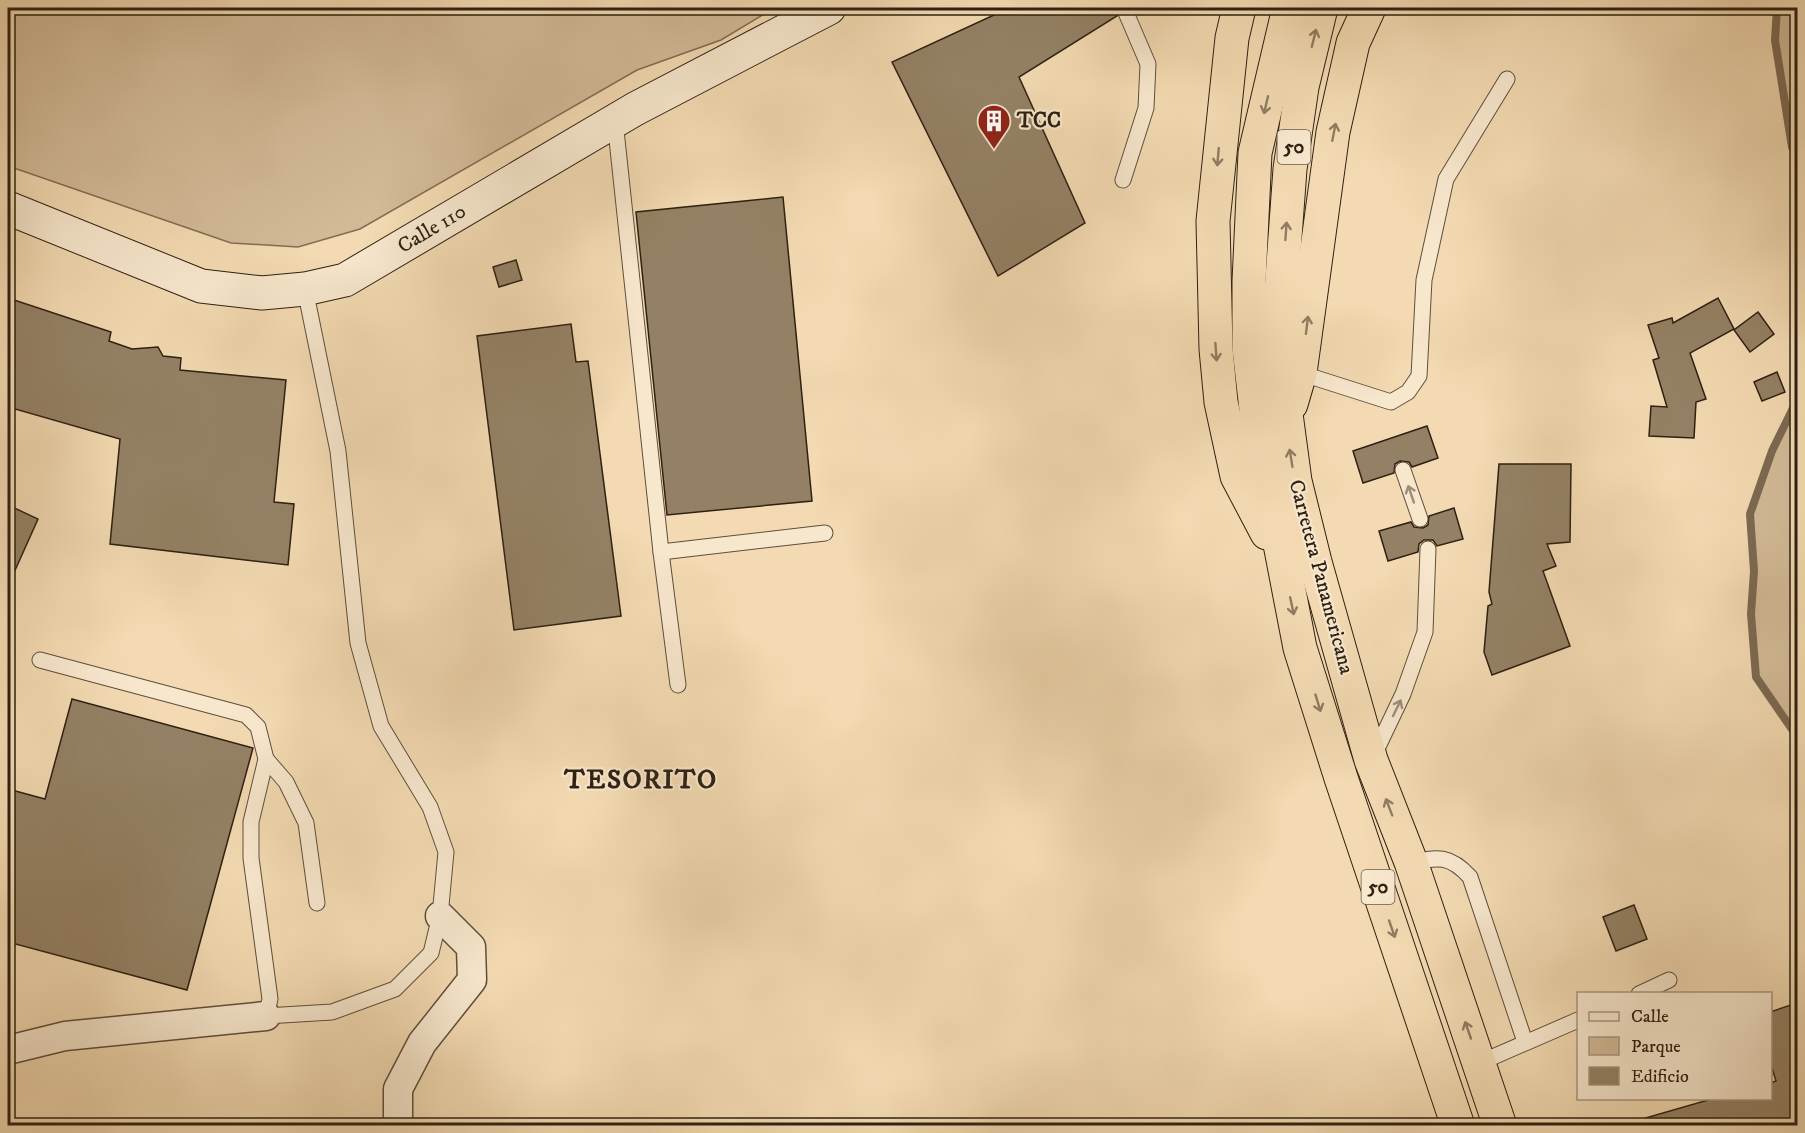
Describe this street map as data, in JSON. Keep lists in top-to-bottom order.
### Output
{
  "streets": {
    "highway": ["50", "Carretera Panamericana"],
    "main road": ["Calle 110"]
  },
  "districts": ["TESORITO"],
  "places": {
    "building": ["TCC"]
  },
  "legend": ["Calle", "Parque", "Edificio"]
}
